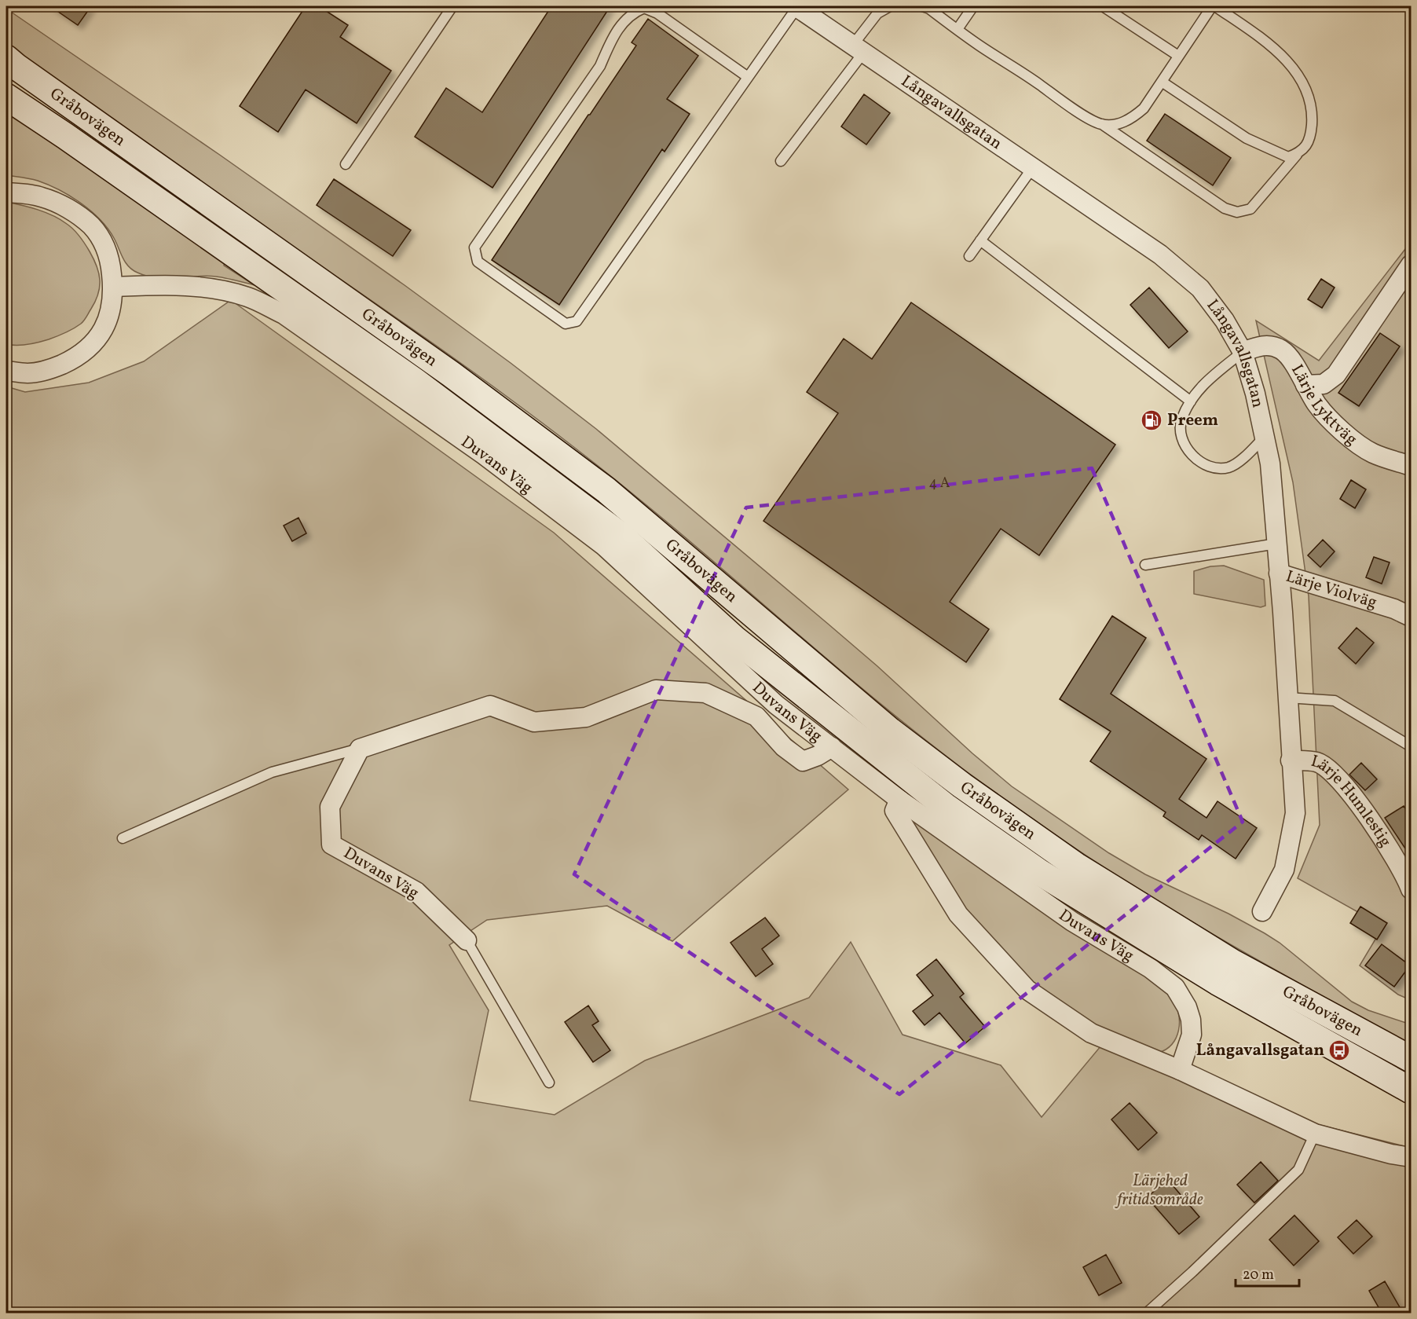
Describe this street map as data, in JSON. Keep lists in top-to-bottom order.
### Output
{
  "streets": {
    "main road": ["Gråbovägen"],
    "street": [
      "Långavallsgatan",
      "Lärje Lyktväg",
      "Duvans Väg",
      "Lärje Violväg",
      "Lärje Humlestig"
    ]
  },
  "crossings": [
    ["Långavallsgatan", "Lärje Lyktväg"],
    ["Långavallsgatan", "Lärje Violväg"],
    ["Långavallsgatan", "Lärje Humlestig"]
  ],
  "parks": ["Lärjehed fritidsområde"],
  "places": {
    "fuel station": ["Preem"],
    "bus stop": ["Långavallsgatan"]
  },
  "house_numbers": ["4 A"],
  "scale_bar": "20 m"
}
